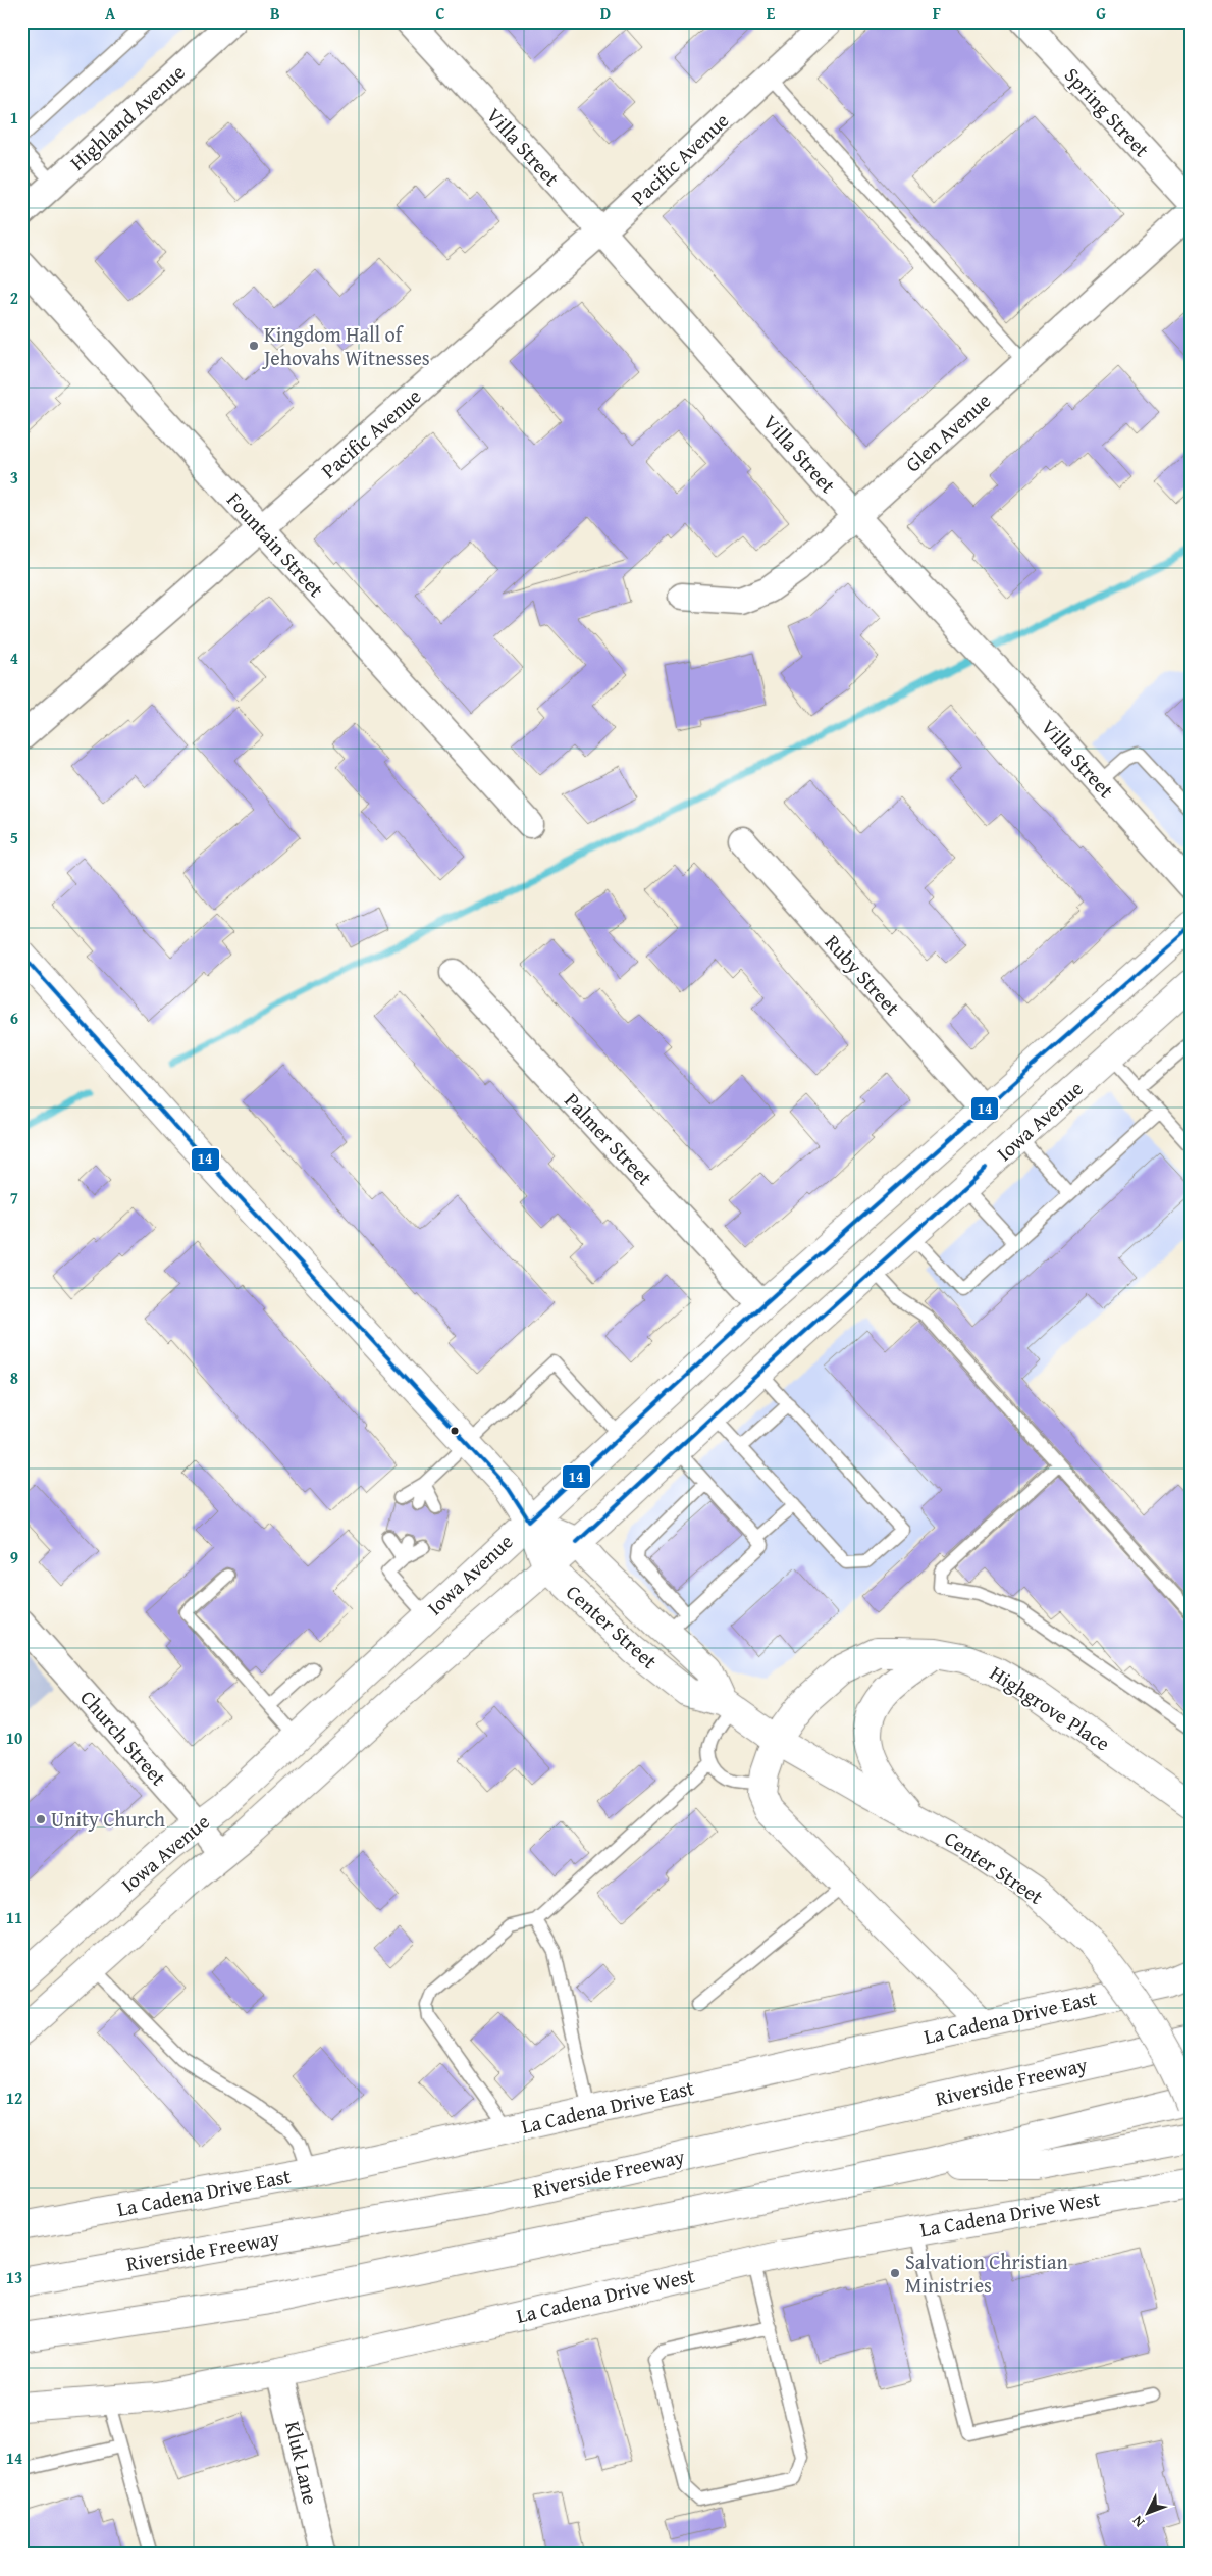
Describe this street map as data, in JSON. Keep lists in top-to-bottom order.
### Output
{
  "streets": {
    "main road": [
      "Iowa Avenue",
      "Center Street",
      "Highgrove Place",
      "La Cadena Drive East",
      "Riverside Freeway",
      "La Cadena Drive West"
    ],
    "street": [
      "Spring Street",
      "Highland Avenue",
      "Villa Street",
      "Pacific Avenue",
      "Glen Avenue",
      "Fountain Street",
      "Ruby Street",
      "Palmer Street",
      "Church Street",
      "Kluk Lane"
    ]
  },
  "crossings": [
    ["Villa Street", "Pacific Avenue"],
    ["Villa Street", "Glen Avenue"],
    ["Pacific Avenue", "Fountain Street"],
    ["Ruby Street", "Iowa Avenue"],
    ["Iowa Avenue", "Palmer Street"],
    ["Iowa Avenue", "Center Street"],
    ["Iowa Avenue", "Church Street"],
    ["Center Street", "Highgrove Place"],
    ["La Cadena Drive West", "Kluk Lane"]
  ],
  "places": ["Kingdom Hall of Jehovahs Witnesses", "Unity Church", "Salvation Christian Ministries"],
  "lines": ["transit line 14"],
  "north": "bottom left",
  "grid": {
    "columns": [
      "A",
      "B",
      "C",
      "D",
      "E",
      "F",
      "G"
    ],
    "rows": [
      "1",
      "2",
      "3",
      "4",
      "5",
      "6",
      "7",
      "8",
      "9",
      "10",
      "11",
      "12",
      "13",
      "14"
    ]
  }
}
